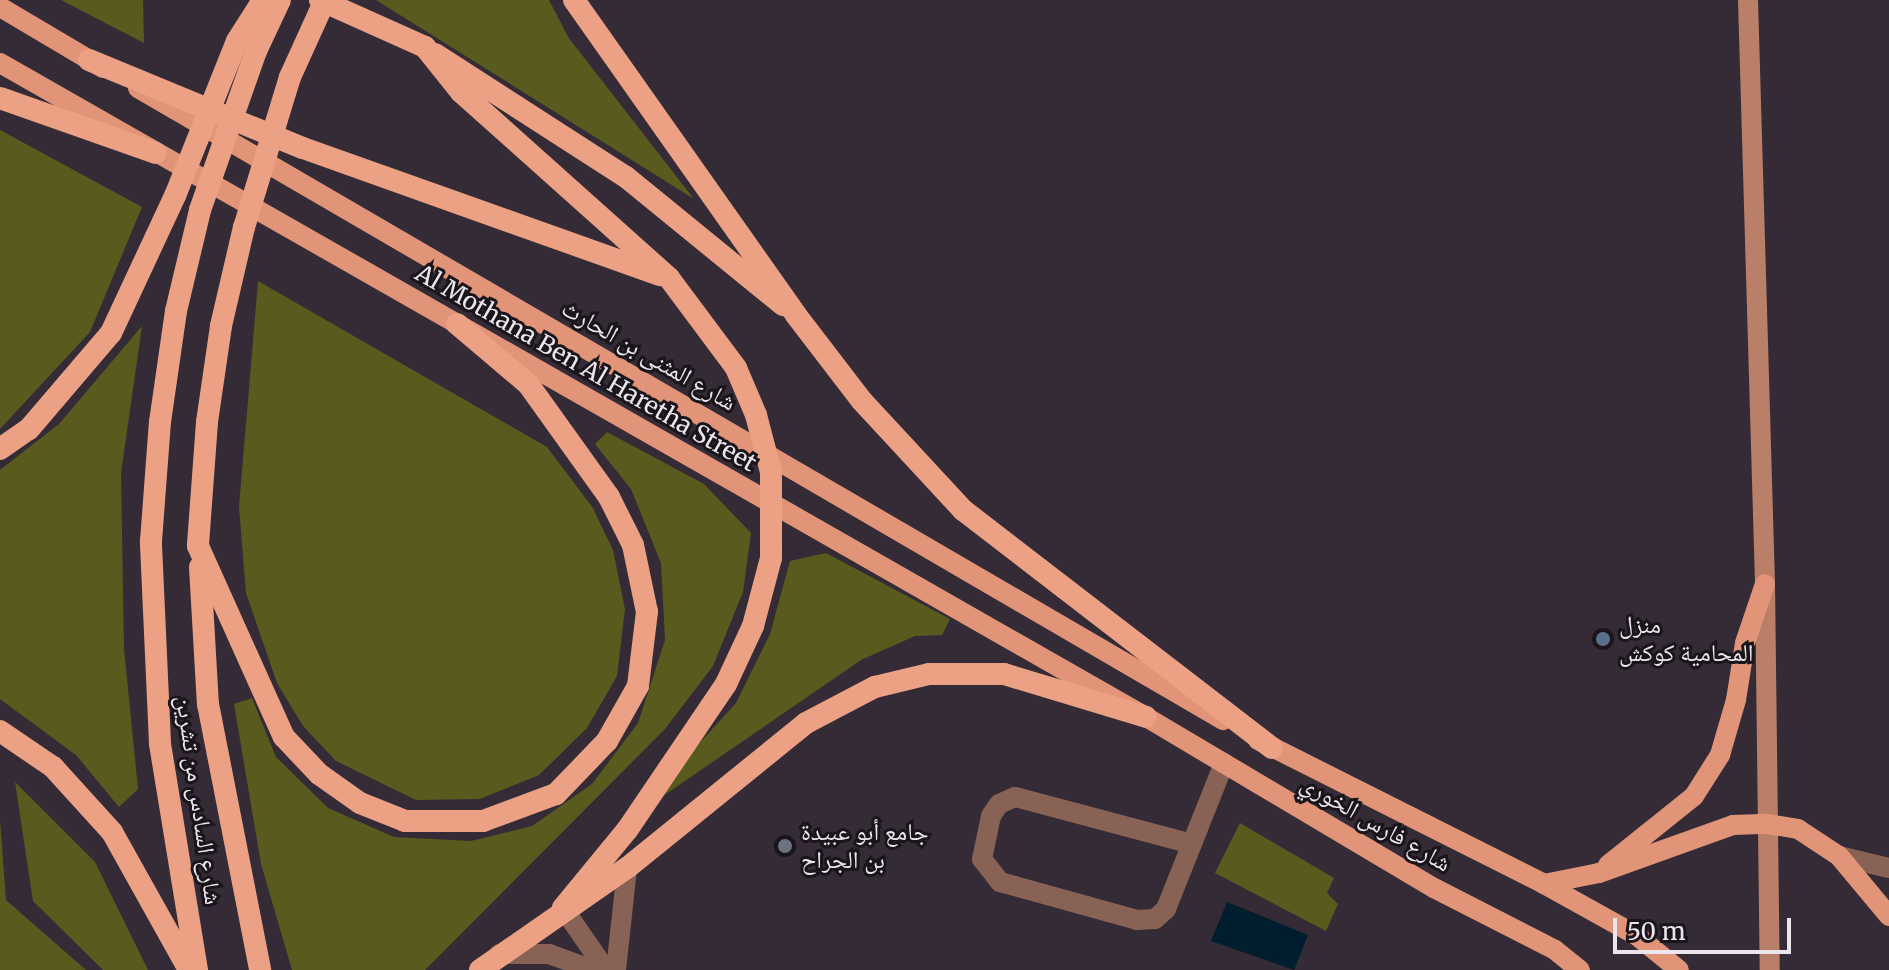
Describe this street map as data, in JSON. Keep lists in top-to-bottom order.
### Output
{
  "streets": {
    "highway": ["شارع السادس من تشرين"],
    "main road": ["شارع المثنى بن الحارث", "Al Mothana Ben Al Haretha Street", "شارع فارس الخوري"]
  },
  "crossings": [
    ["شارع المثنى بن الحارث", "شارع فارس الخوري"],
    ["Al Mothana Ben Al Haretha Street", "شارع فارس الخوري"]
  ],
  "places": ["منزل المحامية كوكش", "جامع أبو عبيدة بن الجراح"],
  "scale_bar": "50 m"
}
